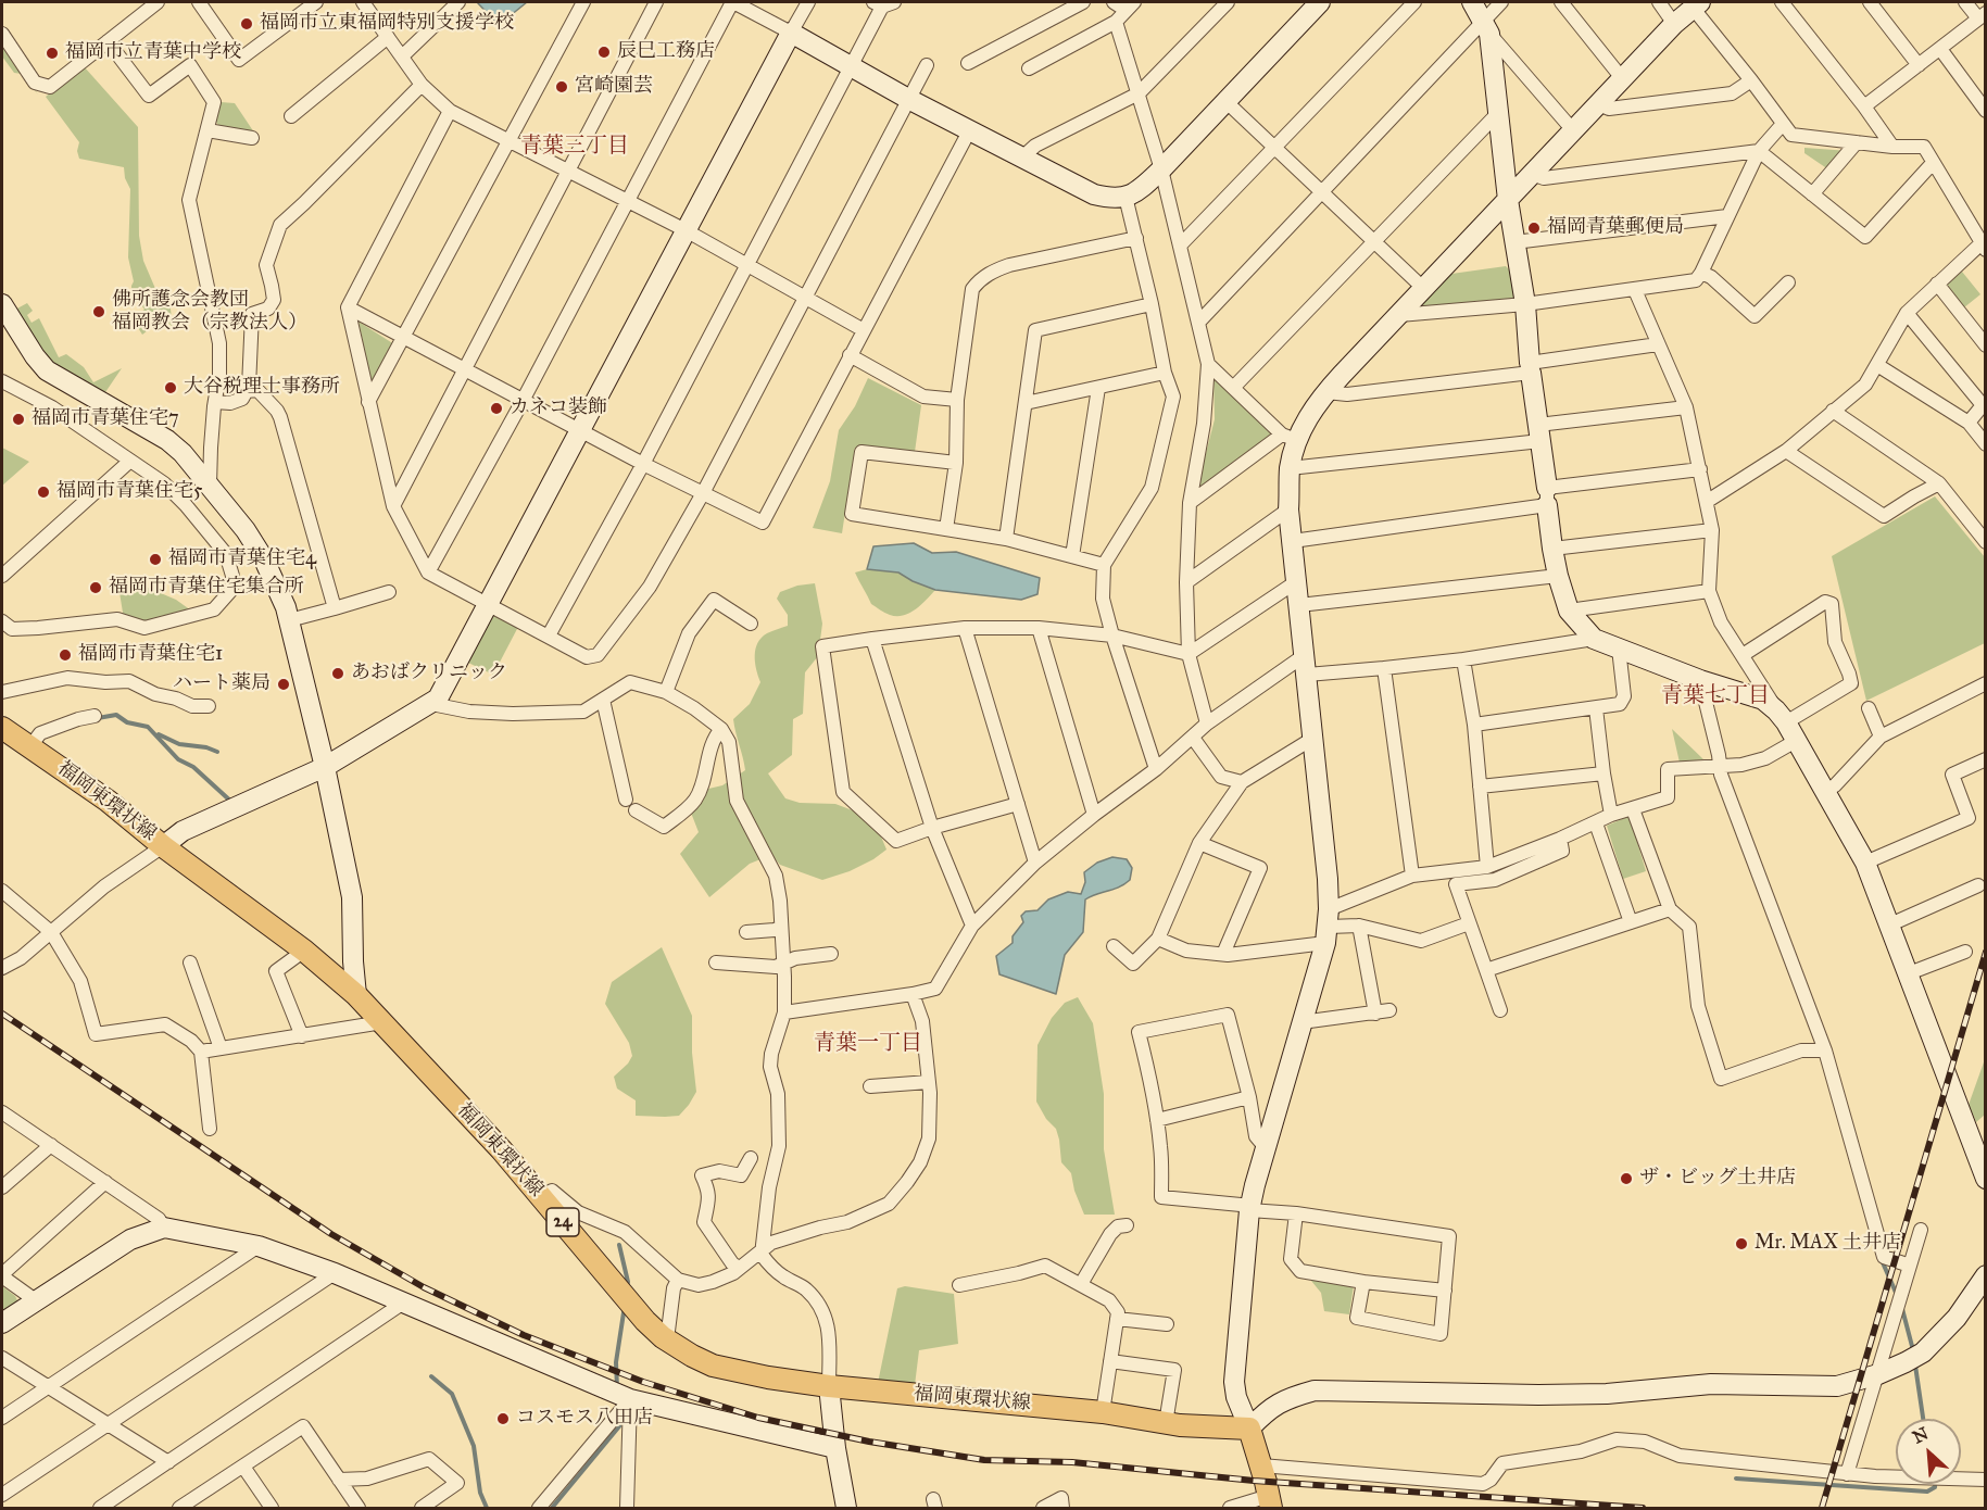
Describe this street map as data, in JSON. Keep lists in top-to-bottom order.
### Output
{
  "streets": {
    "main road": ["福岡東環状線", "24"]
  },
  "districts": ["青葉三丁目", "青葉七丁目", "青葉一丁目"],
  "places": [
    "福岡市立東福岡特別支援学校",
    "辰巳工務店",
    "福岡市立青葉中学校",
    "宮崎園芸",
    "福岡青葉郵便局",
    "佛所護念会教団 福岡教会（宗教法人）",
    "大谷税理士事務所",
    "カネコ装飾",
    "福岡市青葉住宅7",
    "福岡市青葉住宅5",
    "福岡市青葉住宅4",
    "福岡市青葉住宅集合所",
    "福岡市青葉住宅1",
    "あおばクリニック",
    "ハート薬局",
    "ザ・ビッグ土井店",
    "Mr. MAX 土井店",
    "コスモス八田店"
  ],
  "north": "top left"
}
